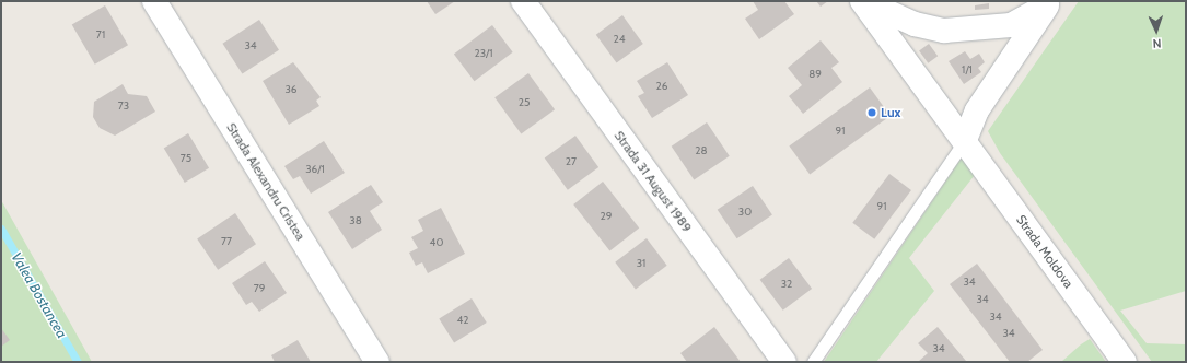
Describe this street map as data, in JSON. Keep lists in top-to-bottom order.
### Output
{
  "streets": {
    "street": ["Strada Alexandru Cristea", "Strada 31 August 1989", "Strada Moldova"]
  },
  "water": ["Valea Bostancea"],
  "places": ["Lux"],
  "house_numbers": [
    "71",
    "24",
    "34",
    "23/1",
    "1/1",
    "89",
    "26",
    "36",
    "25",
    "73",
    "91",
    "28",
    "75",
    "27",
    "36/1",
    "91",
    "30",
    "29",
    "38",
    "77",
    "40",
    "31",
    "34",
    "32",
    "79",
    "34",
    "34",
    "42",
    "34",
    "34"
  ],
  "north": "bottom"
}
